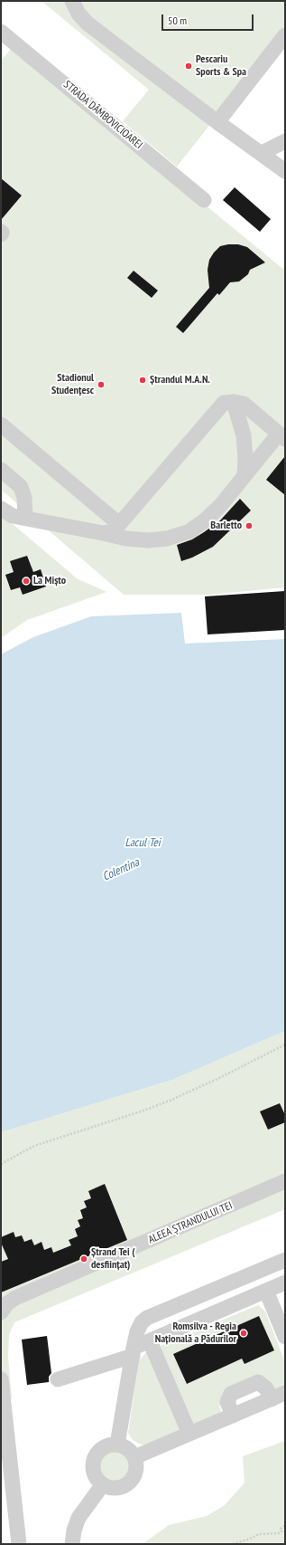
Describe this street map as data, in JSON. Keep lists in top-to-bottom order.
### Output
{
  "streets": {
    "street": ["STRADA DÂMBOVICIOAREI", "ALEEA ȘTRANDULUI TEI"]
  },
  "water": ["Lacul Tei", "Colentina"],
  "places": [
    "Pescariu Sports & Spa",
    "Ștrandul M.A.N.",
    "Stadionul Studențesc",
    "Barletto",
    "La Mișto",
    "Ștrand Tei ( desființat)",
    "Romsilva - Regia Națională a Pădurilor"
  ],
  "scale_bar": "50 m"
}
